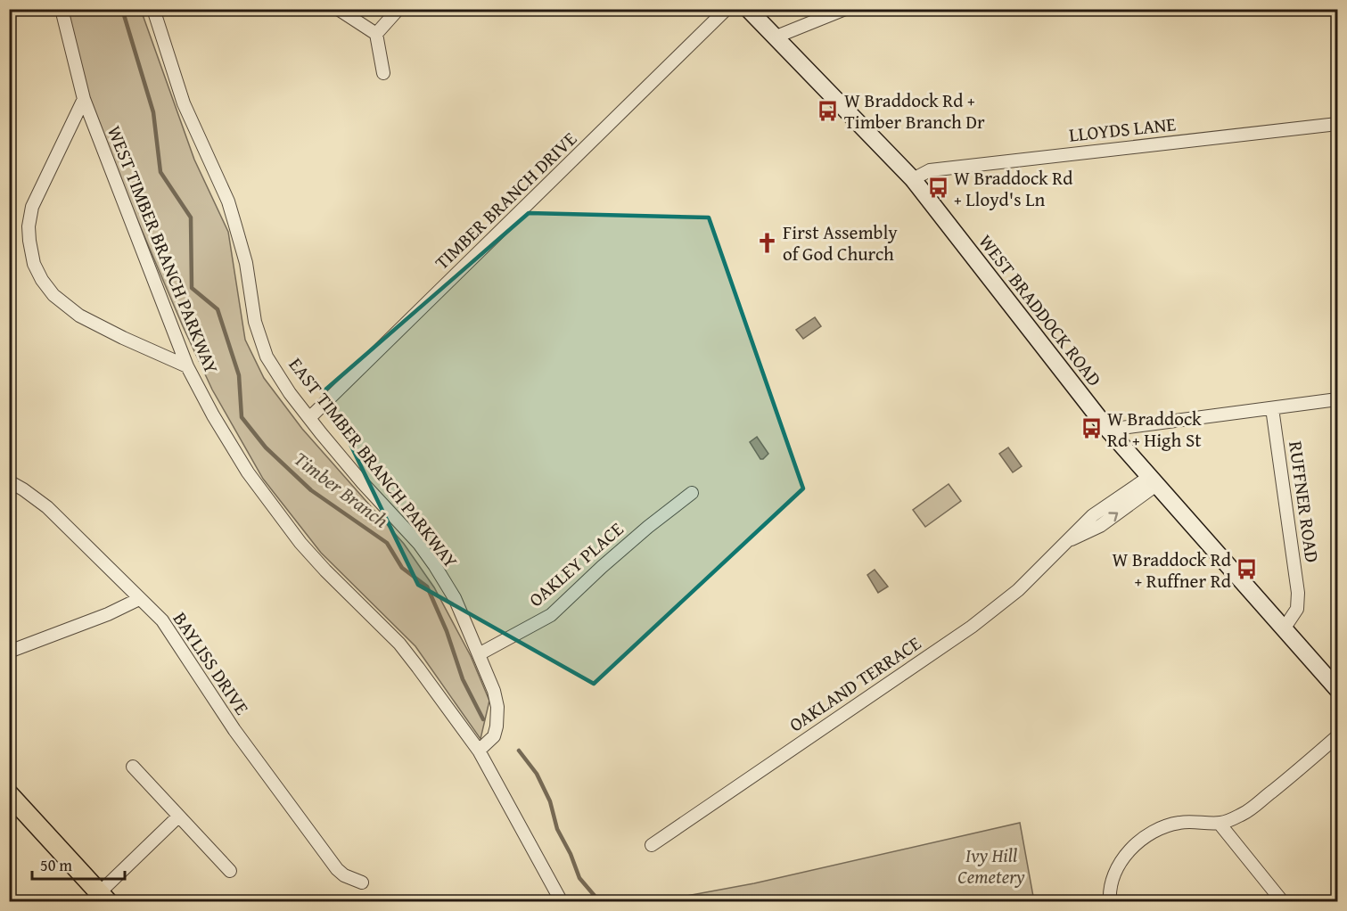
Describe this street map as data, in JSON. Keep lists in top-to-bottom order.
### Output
{
  "streets": {
    "main road": ["WEST BRADDOCK ROAD"],
    "street": [
      "LLOYDS LANE",
      "TIMBER BRANCH DRIVE",
      "WEST TIMBER BRANCH PARKWAY",
      "EAST TIMBER BRANCH PARKWAY",
      "RUFFNER ROAD",
      "OAKLEY PLACE",
      "BAYLISS DRIVE",
      "OAKLAND TERRACE"
    ]
  },
  "crossings": [
    ["LLOYDS LANE", "WEST BRADDOCK ROAD"],
    ["TIMBER BRANCH DRIVE", "EAST TIMBER BRANCH PARKWAY"],
    ["WEST TIMBER BRANCH PARKWAY", "EAST TIMBER BRANCH PARKWAY"],
    ["WEST BRADDOCK ROAD", "RUFFNER ROAD"],
    ["WEST BRADDOCK ROAD", "OAKLAND TERRACE"],
    ["EAST TIMBER BRANCH PARKWAY", "OAKLEY PLACE"]
  ],
  "water": ["Timber Branch"],
  "parks": ["Ivy Hill Cemetery"],
  "places": {
    "bus stop": [
      "W Braddock Rd + Timber Branch Dr",
      "W Braddock Rd + Lloyd's Ln",
      "W Braddock Rd + High St",
      "W Braddock Rd + Ruffner Rd"
    ],
    "church": ["First Assembly of God Church"]
  },
  "scale_bar": "50 m"
}
